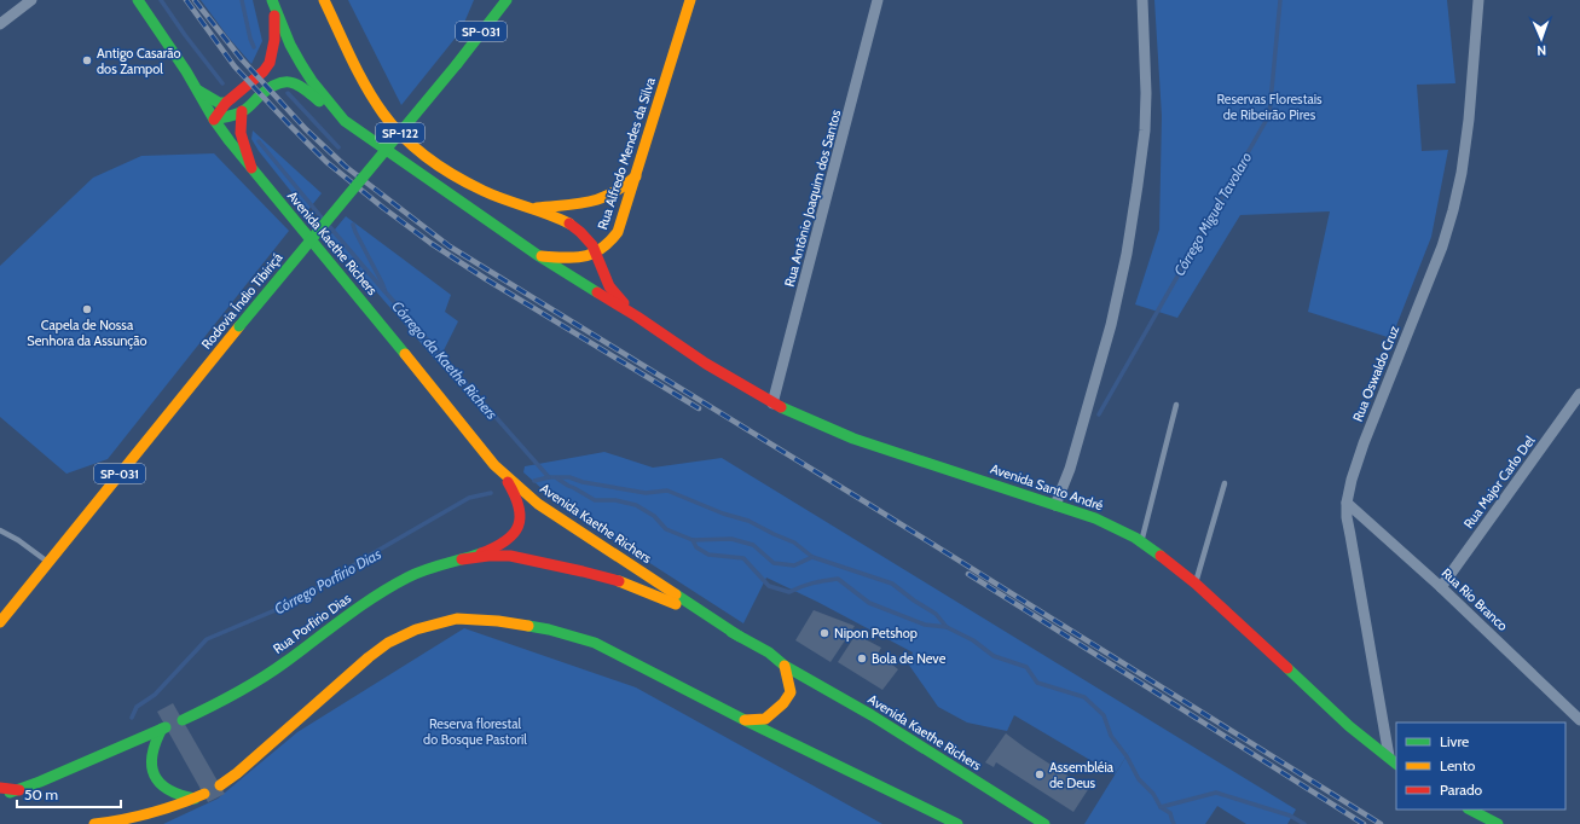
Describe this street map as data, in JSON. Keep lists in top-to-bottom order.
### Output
{
  "streets": {
    "main road": [
      "SP-031",
      "SP-122",
      "Rua Alfredo Mendes da Silva",
      "Avenida Kaethe Richers",
      "Rodovia Índio Tibiriçá",
      "Avenida Santo André",
      "Rua Porfirio Dias"
    ],
    "street": [
      "Rua Antônio Joaquim dos Santos",
      "Rua Oswaldo Cruz",
      "Rua Major Carlo Del",
      "Rua Rio Branco"
    ]
  },
  "crossings": [
    ["SP-122", "Rua Alfredo Mendes da Silva"],
    ["SP-122", "Avenida Santo André"],
    ["Rua Alfredo Mendes da Silva", "Avenida Santo André"],
    ["Rua Antônio Joaquim dos Santos", "Avenida Santo André"],
    ["Avenida Kaethe Richers", "Rua Porfirio Dias"],
    ["Rua Oswaldo Cruz", "Avenida Santo André"],
    ["Rua Oswaldo Cruz", "Rua Rio Branco"],
    ["Rua Major Carlo Del", "Rua Rio Branco"]
  ],
  "water": ["Córrego Miguel Tavolaro", "Córrego da Kaethe Richers", "Córrego Porfírio Dias"],
  "parks": ["Reservas Florestais de Ribeirão Pires", "Reserva florestal do Bosque Pastoril"],
  "places": [
    "Antigo Casarão dos Zampol",
    "Capela de Nossa Senhora da Assunção",
    "Nipon Petshop",
    "Bola de Neve",
    "Assembléia de Deus"
  ],
  "legend": ["Livre", "Lento", "Parado"],
  "scale_bar": "50 m",
  "north": "bottom"
}
